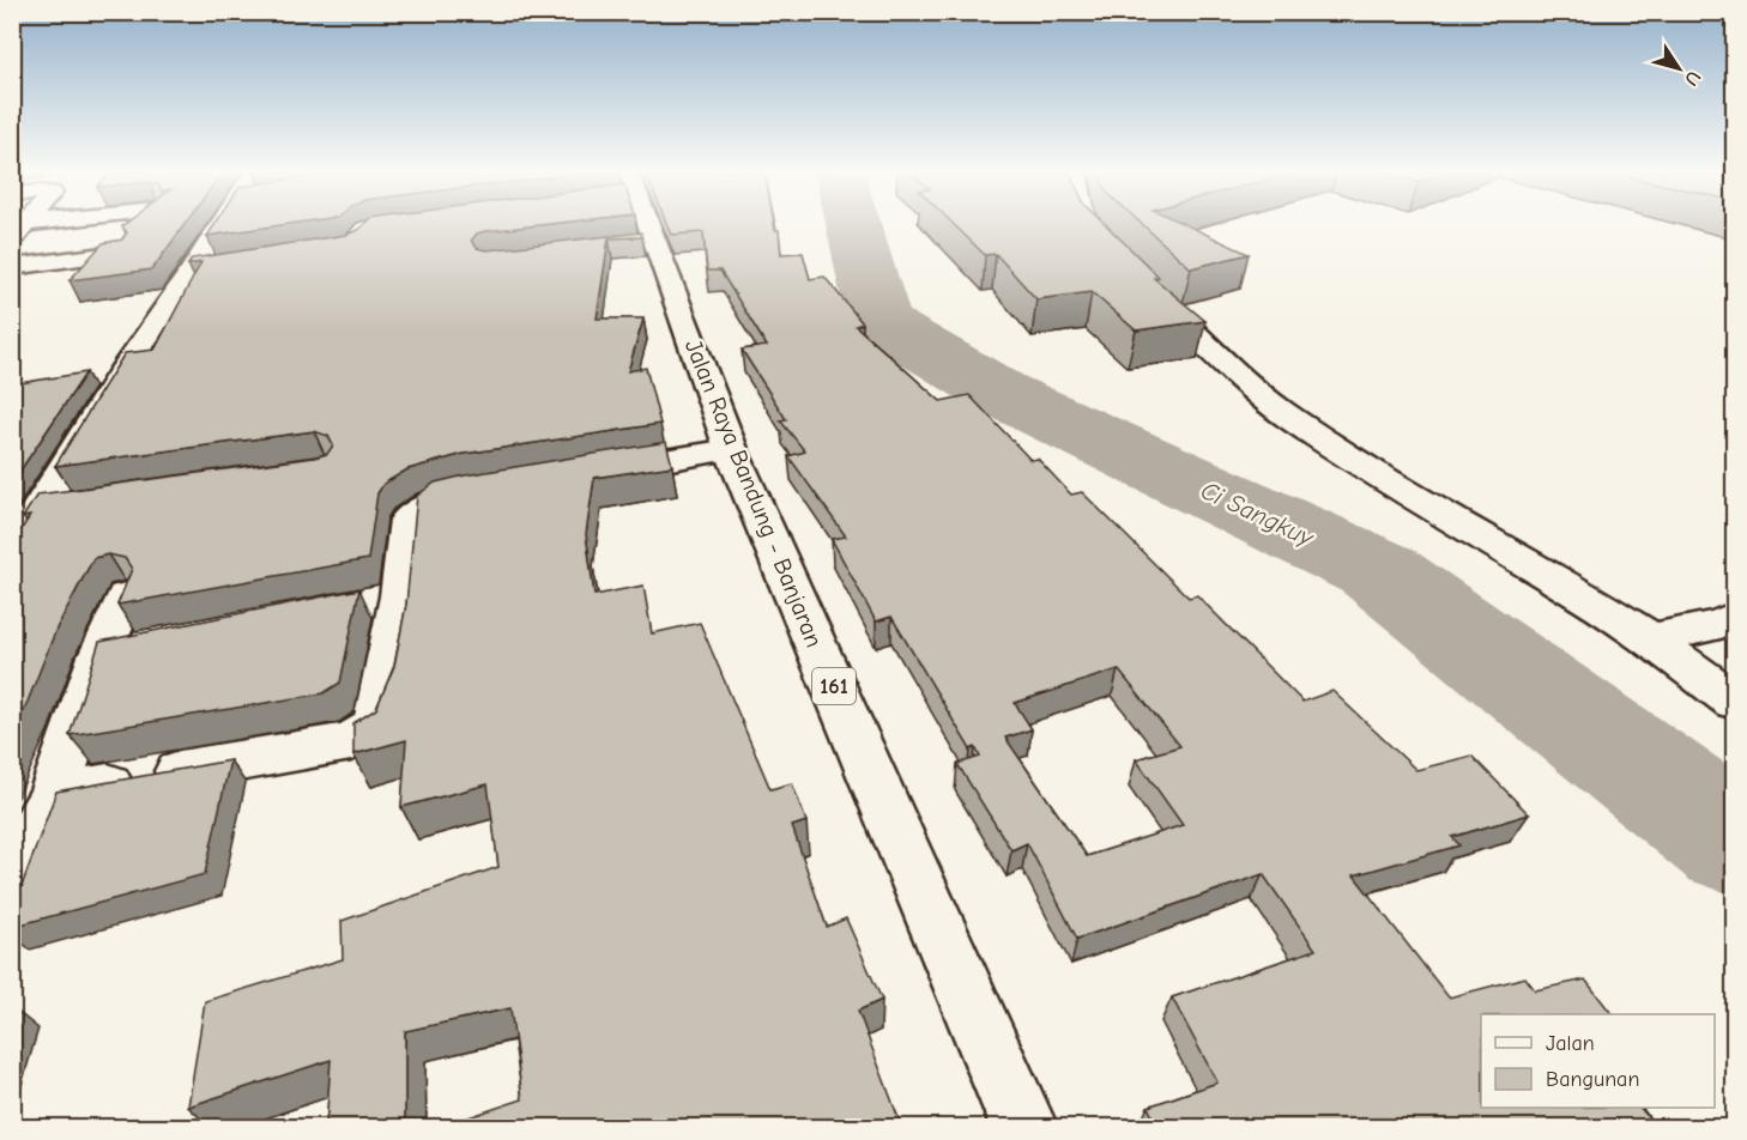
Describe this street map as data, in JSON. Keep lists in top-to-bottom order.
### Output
{
  "streets": {
    "street": ["Jalan Raya Bandung - Banjaran", "161"]
  },
  "water": ["Ci Sangkuy"],
  "legend": ["Jalan", "Bangunan"],
  "north": "bottom right"
}
